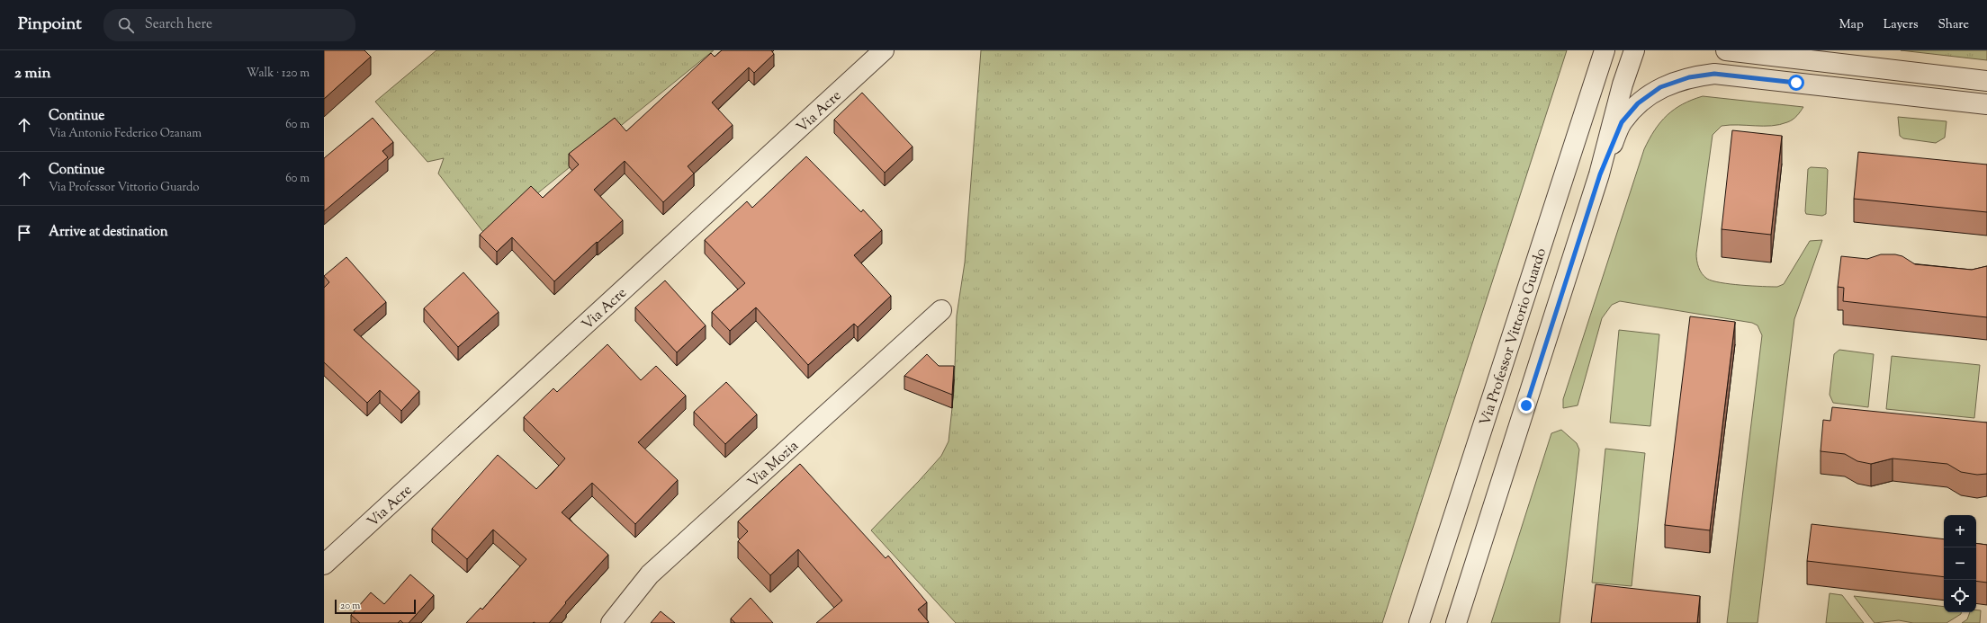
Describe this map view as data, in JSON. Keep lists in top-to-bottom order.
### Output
{
  "streets": {
    "street": ["Via Acre", "Via Professor Vittorio Guardo", "Via Mozia"]
  },
  "scale_bar": "20 m",
  "page": {
    "header": "Pinpoint",
    "search": "Search here",
    "nav": ["Map", "Layers", "Share"],
    "heading": ["2 min", "Walk · 120 m"],
    "list": [
      ["Continue", "Via Antonio Federico Ozanam", "60 m"],
      ["Continue", "Via Professor Vittorio Guardo", "60 m"],
      "Arrive at destination"
    ],
    "map_buttons": ["+", "−"],
    "scale": "20 m"
  }
}
